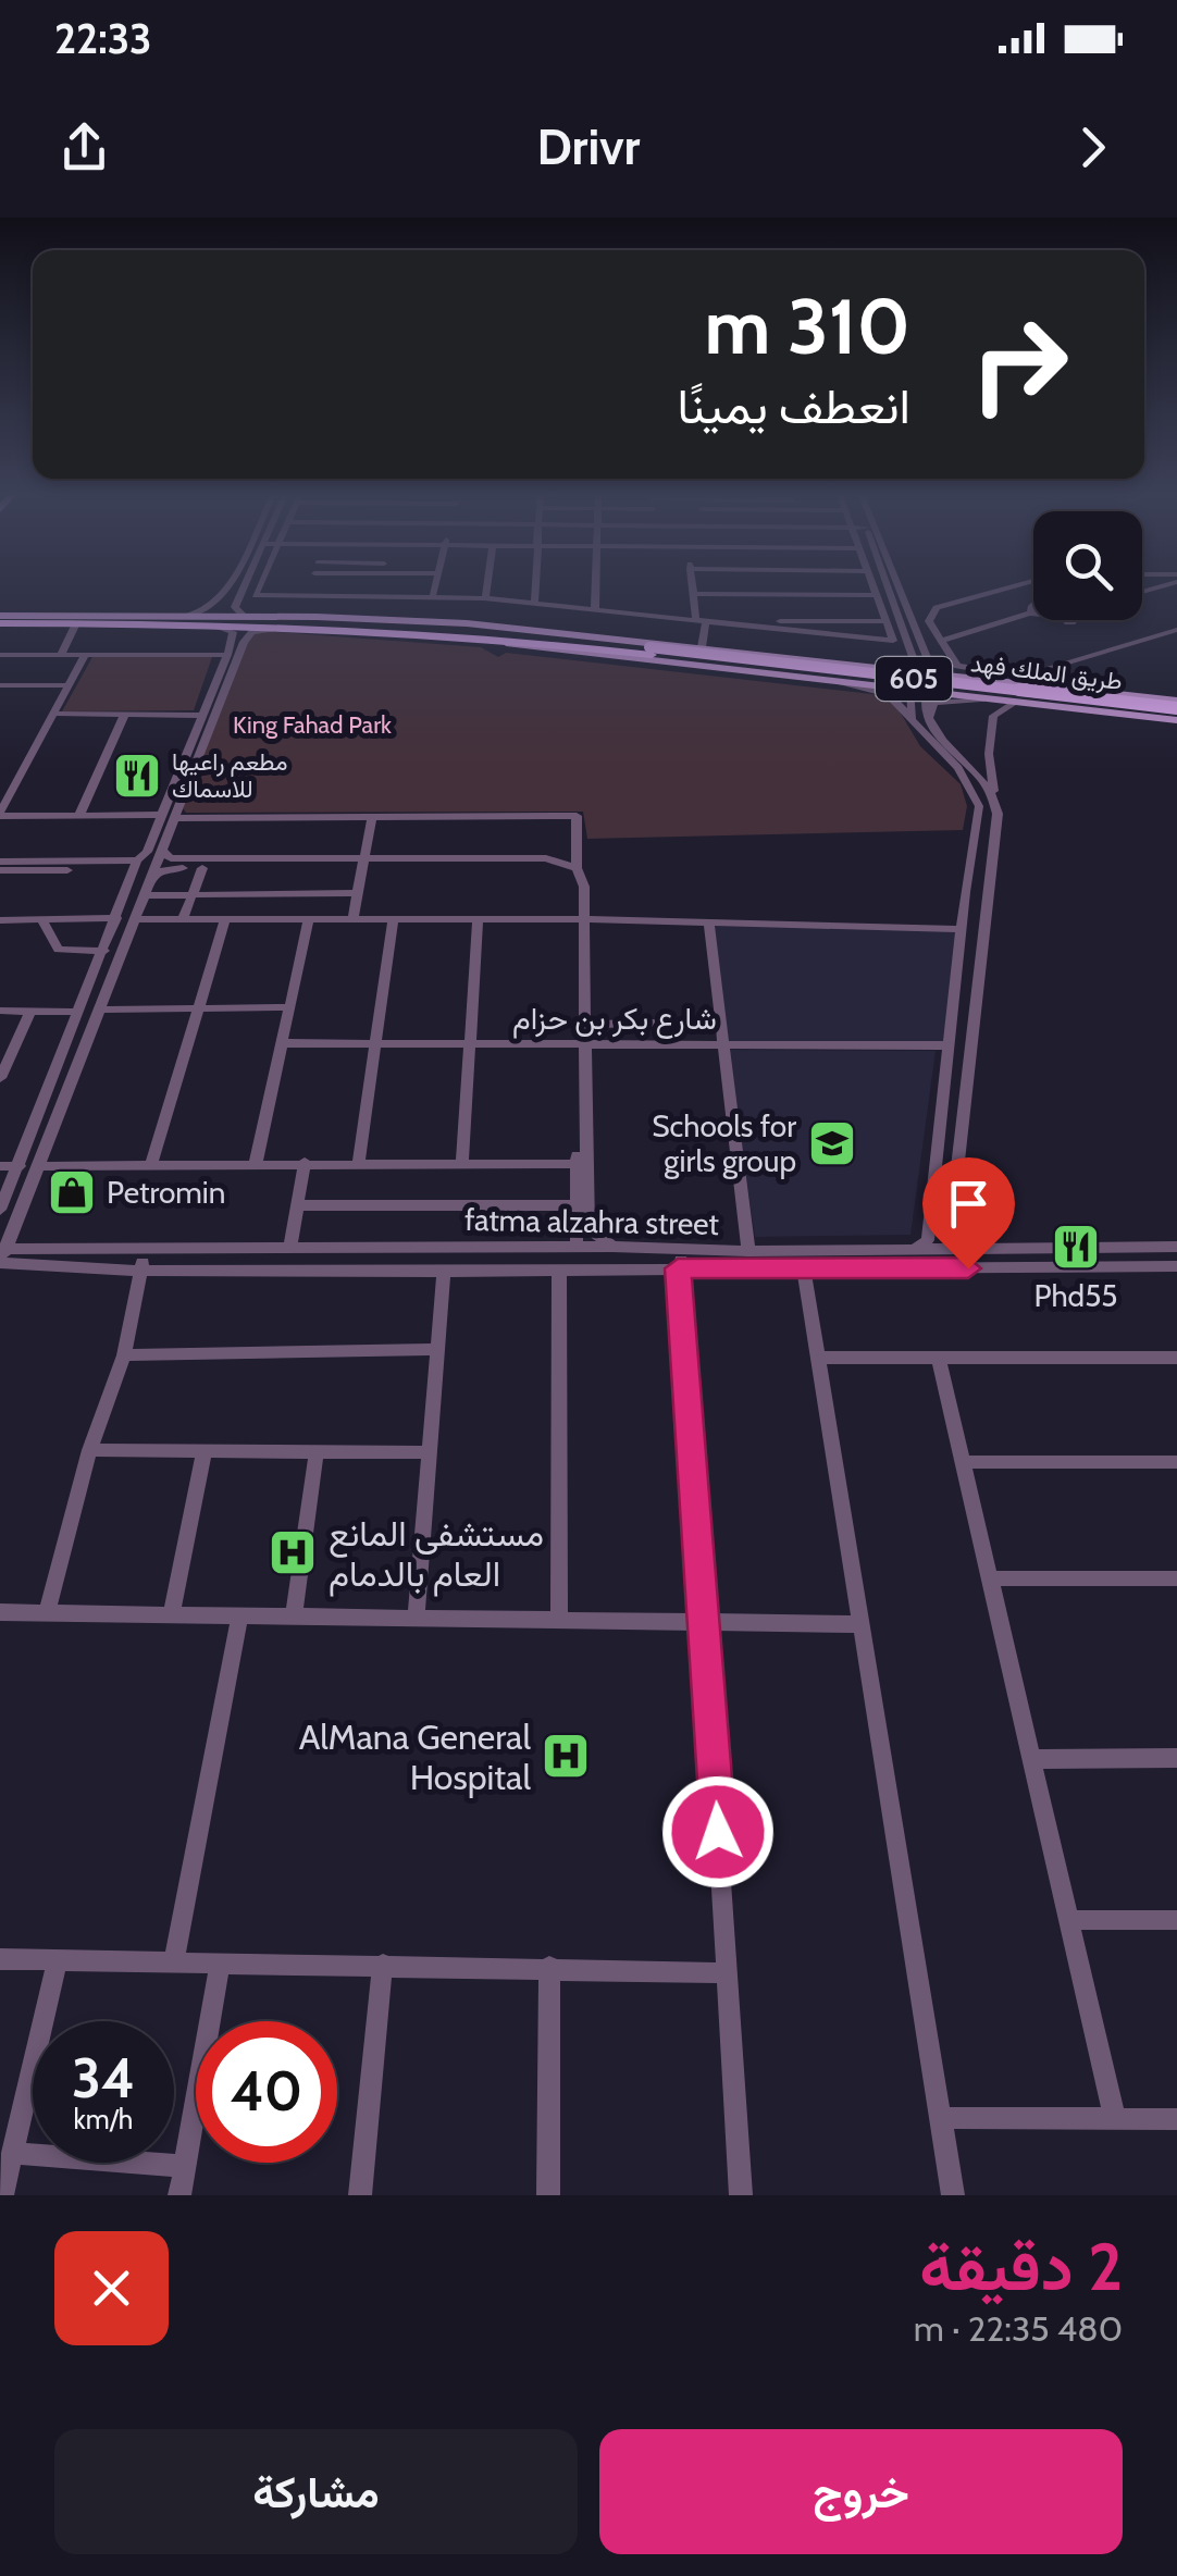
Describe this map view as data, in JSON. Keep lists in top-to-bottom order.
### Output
{
  "streets": {
    "highway": ["طريق الملك فهد", "605"],
    "street": ["شارع بكر بن حزام", "fatma alzahra street"]
  },
  "parks": ["King Fahad Park"],
  "places": {
    "restaurant": ["مطعم راعيها للاسماك", "Phd55"],
    "school or university": ["Schools for girls group"],
    "shop": ["Petromin"],
    "hospital": ["مستشفى المانع العام بالدمام", "AlMana General Hospital"]
  },
  "page": {
    "status": "22:33",
    "header": "Drivr",
    "turn": ["310 m", "انعطف يمينًا"],
    "speed": "34 km/h",
    "limit": "40",
    "heading": ["2 دقيقة", "480 m · 22:35"],
    "buttons": ["خروج", "مشاركة"]
  }
}
